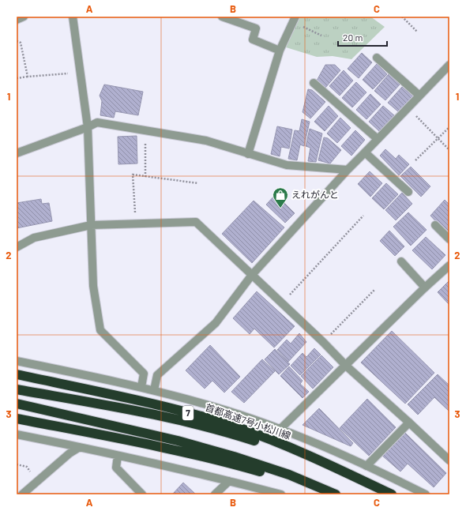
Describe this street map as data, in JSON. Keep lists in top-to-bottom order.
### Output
{
  "streets": {
    "highway": ["7", "首都高速7号小松川線"]
  },
  "places": {
    "shop": ["えれがんと"]
  },
  "scale_bar": "20 m",
  "grid": {
    "columns": ["A", "B", "C"],
    "rows": ["1", "2", "3"]
  }
}
